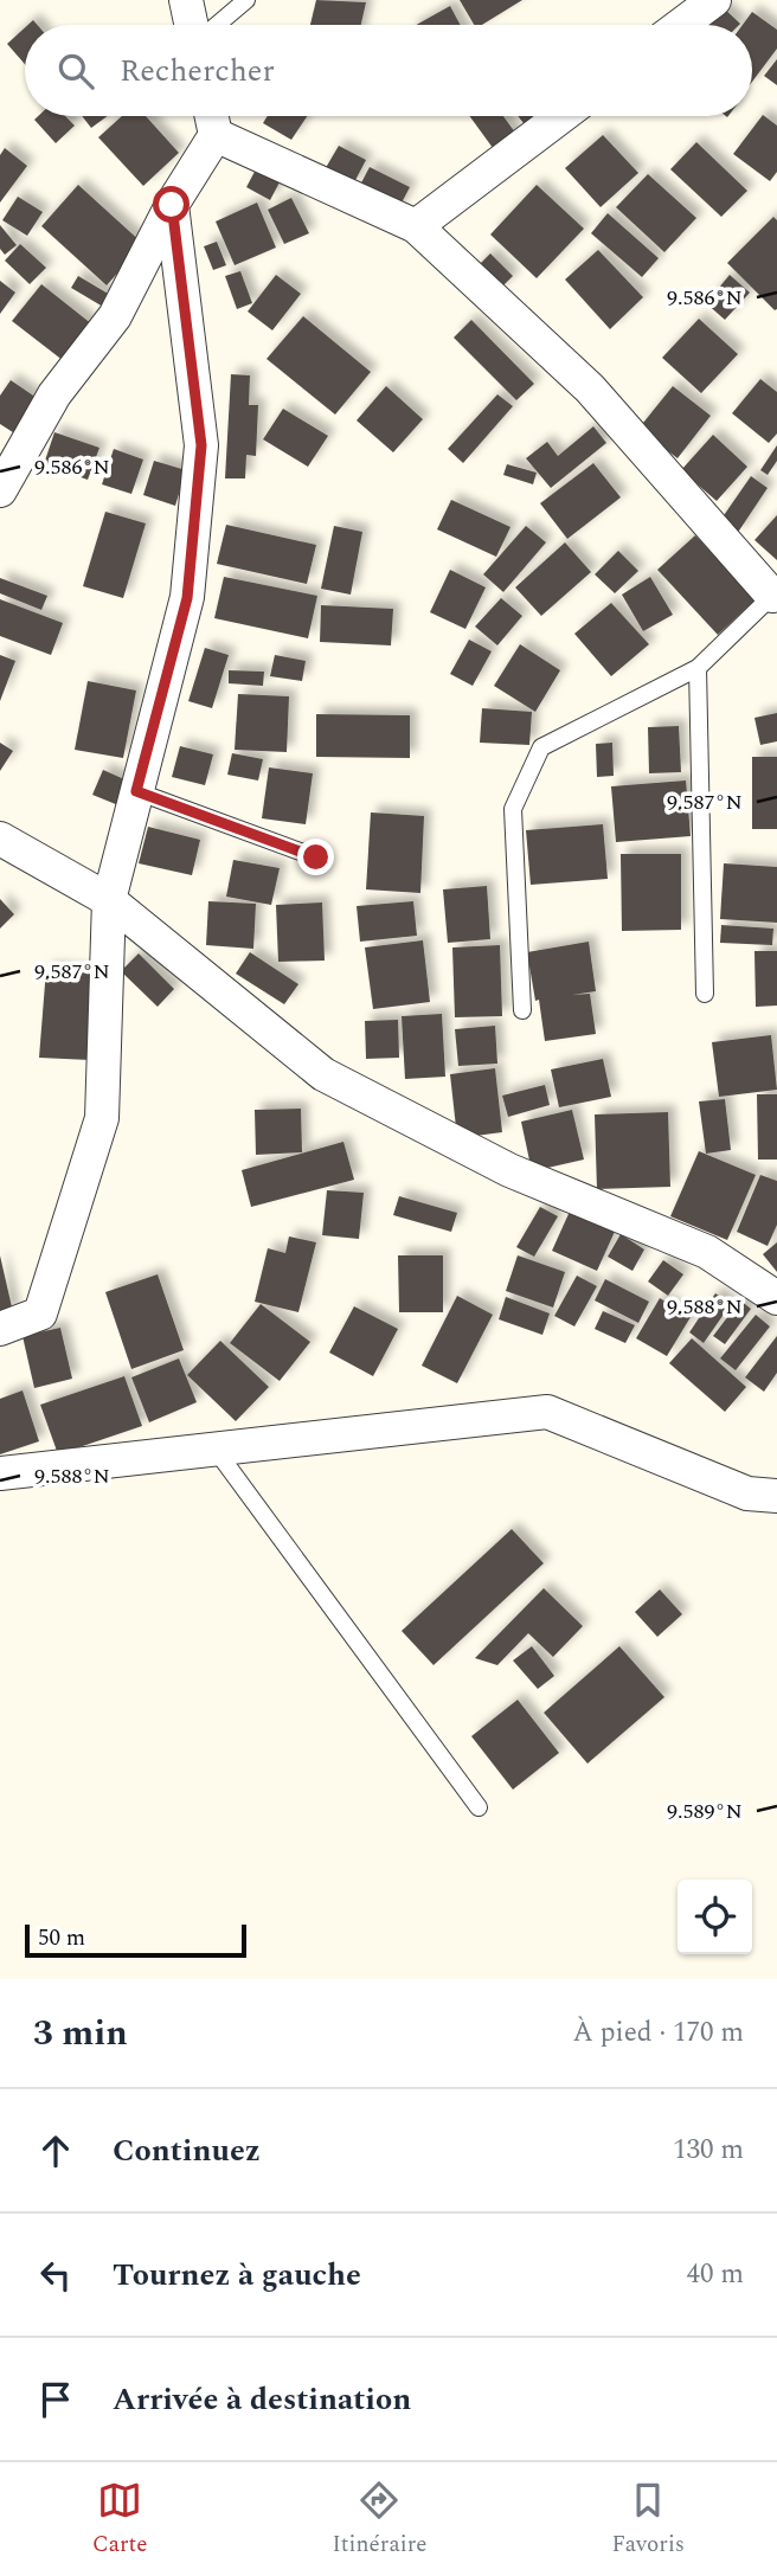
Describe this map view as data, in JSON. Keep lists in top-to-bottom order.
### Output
{
  "scale_bar": "50 m",
  "page": {
    "search": "Rechercher",
    "scale": "50 m",
    "heading": ["3 min", "À pied · 170 m"],
    "list": [
      ["Continuez", "130 m"],
      ["Tournez à gauche", "40 m"],
      "Arrivée à destination"
    ],
    "nav": ["Carte", "Itinéraire", "Favoris"]
  },
  "coordinates": [
    "9.586°N",
    "9.587°N",
    "9.588°N",
    "9.589°N"
  ]
}
